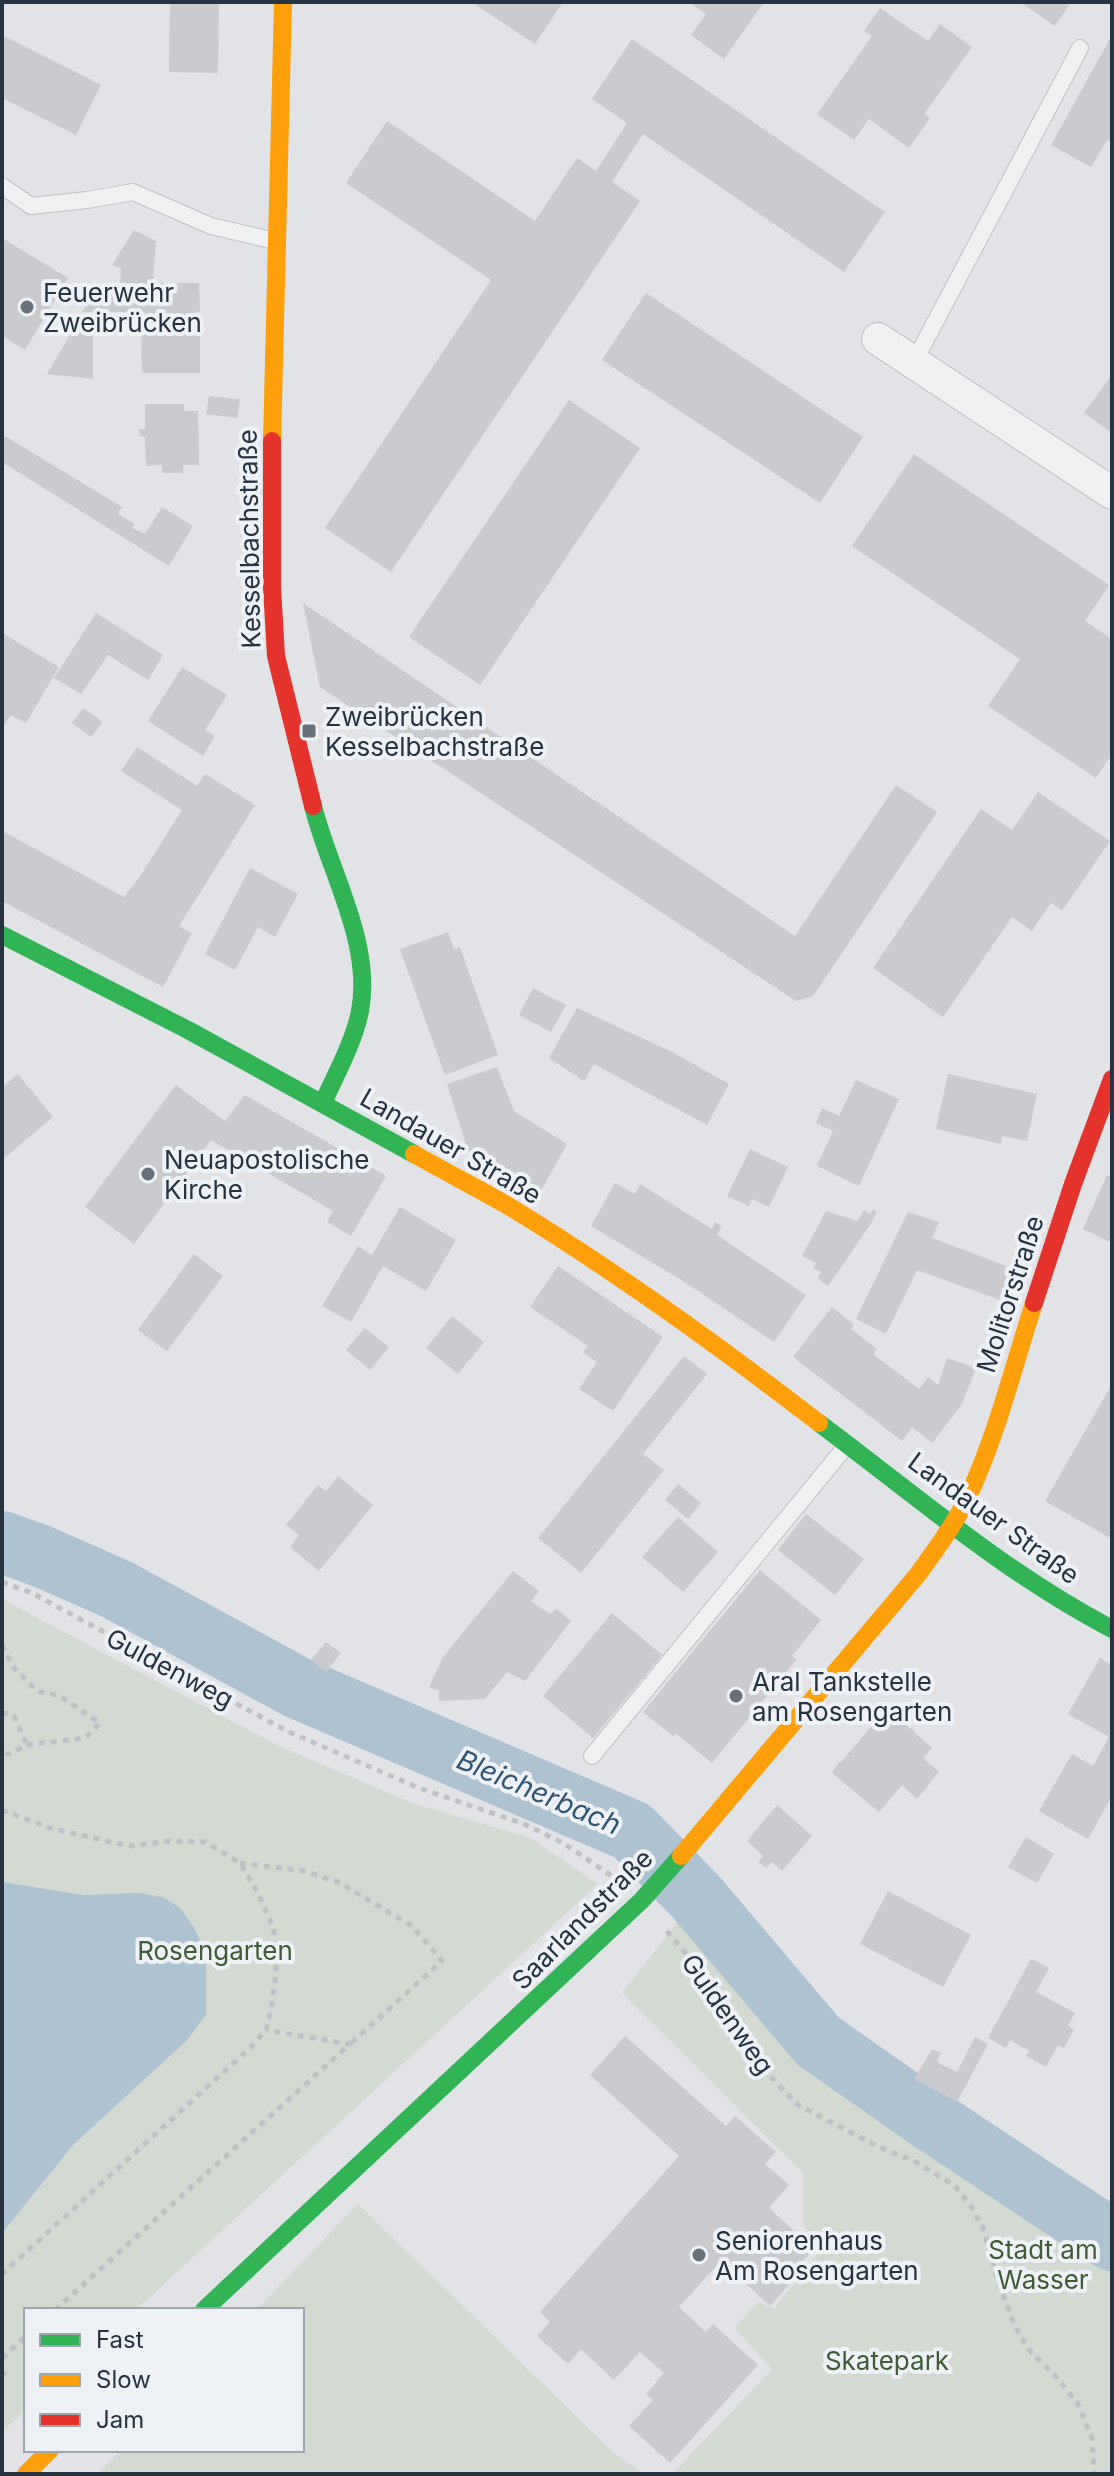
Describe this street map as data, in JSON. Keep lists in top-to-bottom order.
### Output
{
  "streets": {
    "main road": [
      "Kesselbachstraße",
      "Landauer Straße",
      "Molitorstraße",
      "Saarlandstraße"
    ],
    "path": ["Guldenweg"]
  },
  "crossings": [
    ["Kesselbachstraße", "Landauer Straße"],
    ["Landauer Straße", "Molitorstraße"],
    ["Landauer Straße", "Saarlandstraße"],
    ["Molitorstraße", "Saarlandstraße"],
    ["Guldenweg", "Saarlandstraße"]
  ],
  "water": ["Bleicherbach"],
  "parks": ["Rosengarten", "Stadt am Wasser", "Skatepark"],
  "places": {
    "other": [
      "Feuerwehr Zweibrücken",
      "Neuapostolische Kirche",
      "Aral Tankstelle am Rosengarten",
      "Seniorenhaus Am Rosengarten"
    ],
    "transit": ["Zweibrücken Kesselbachstraße"]
  },
  "legend": ["Fast", "Slow", "Jam"]
}
